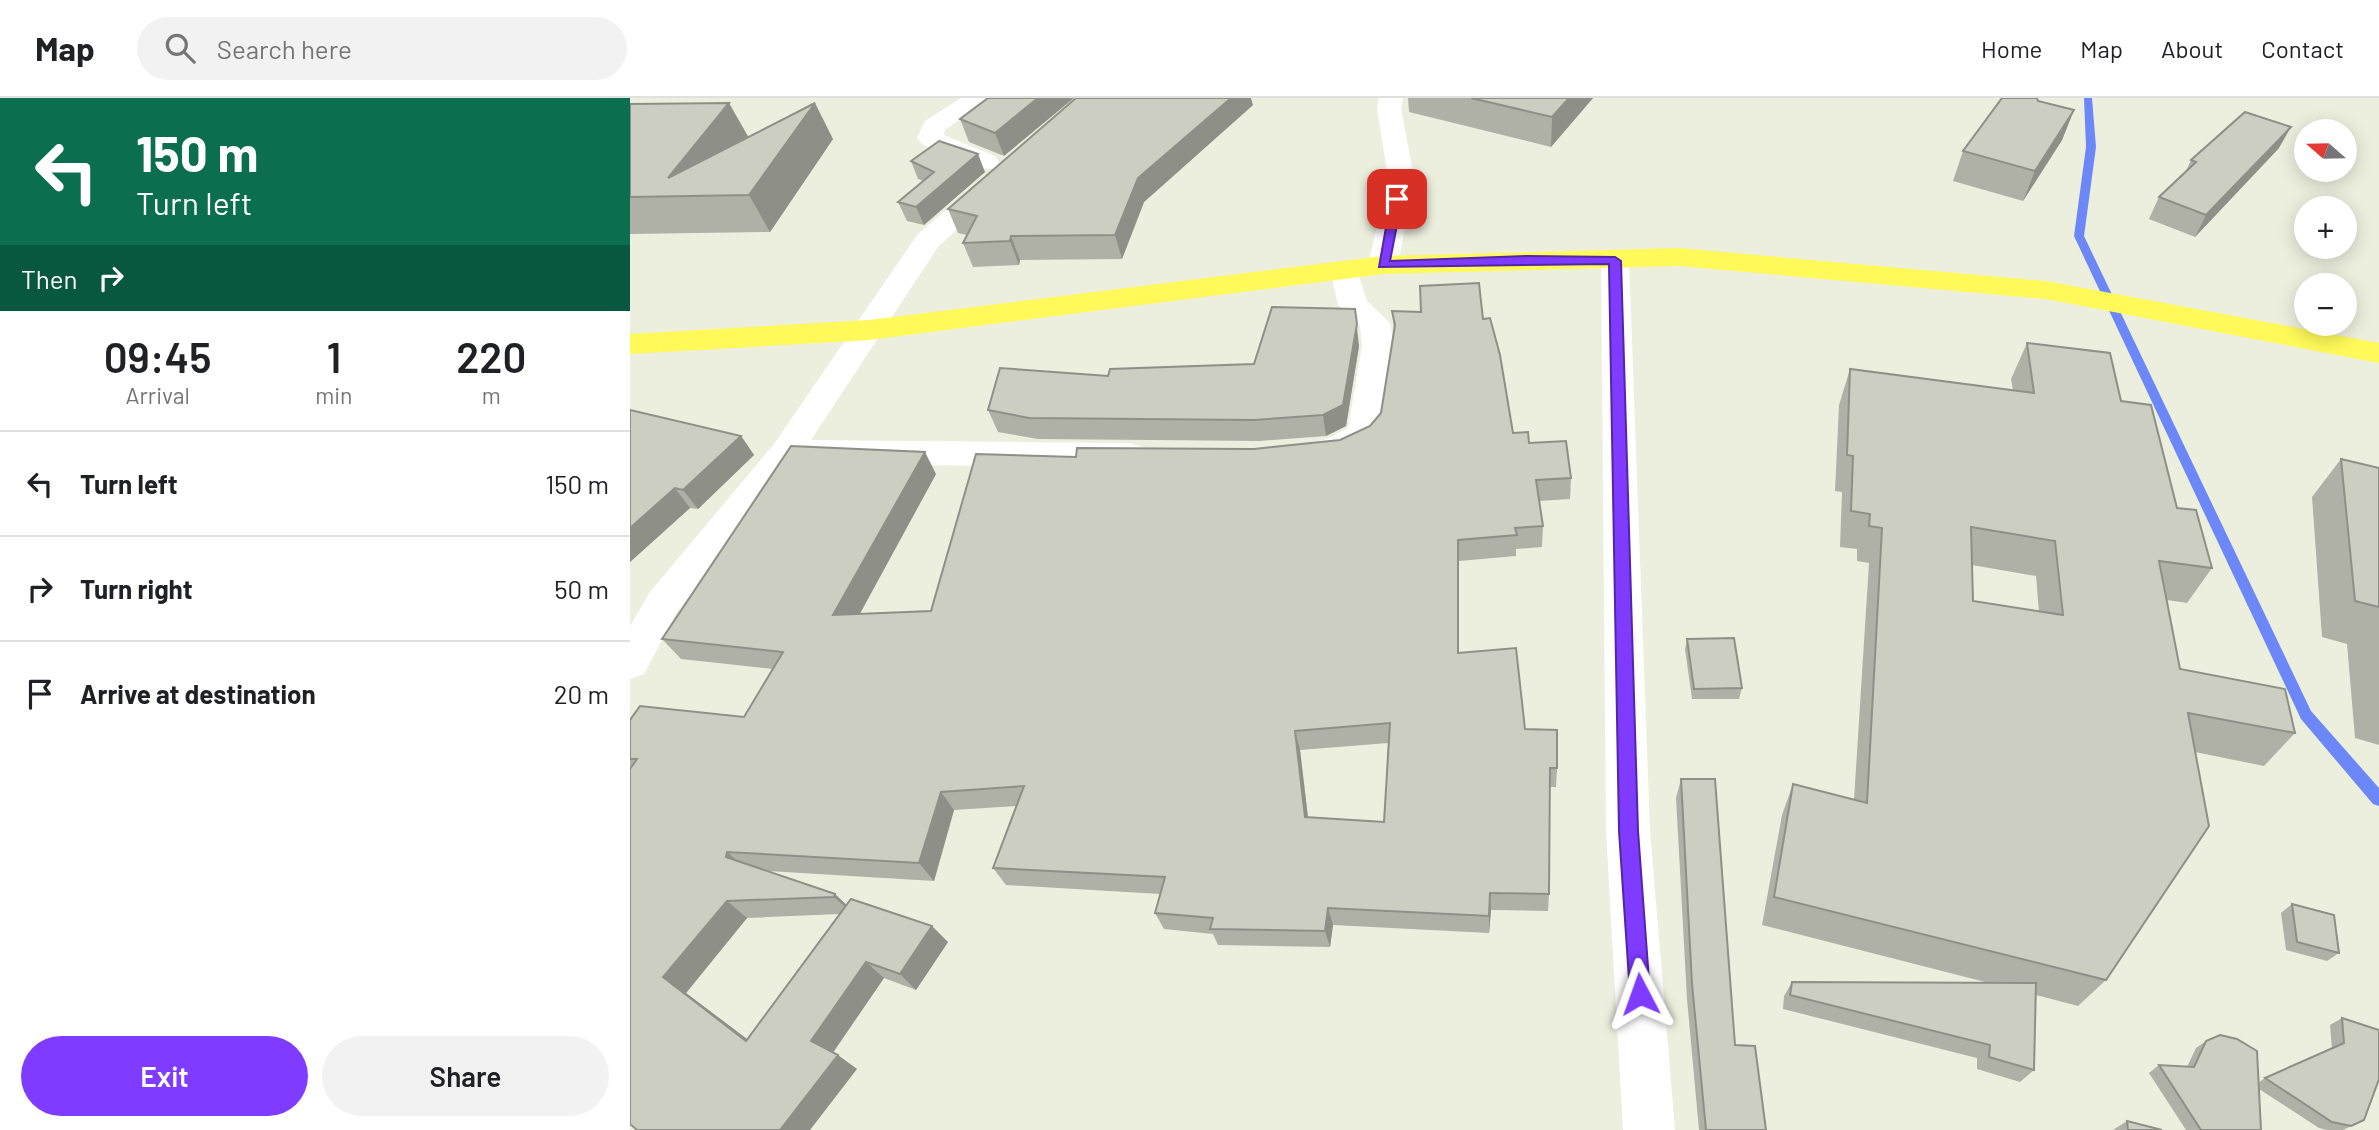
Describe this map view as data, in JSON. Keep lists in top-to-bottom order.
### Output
{
  "north": "left",
  "page": {
    "header": "Map",
    "search": "Search here",
    "nav": [
      "Home",
      "Map",
      "About",
      "Contact"
    ],
    "turn": ["150 m", "Turn left"],
    "map_buttons": ["+", "−"],
    "then": "Then",
    "eta": [
      "09:45",
      "Arrival",
      "1",
      "min",
      "220",
      "m"
    ],
    "list": [
      {
        "name": "Turn left",
        "value": "150 m"
      },
      {
        "name": "Turn right",
        "value": "50 m"
      },
      {
        "name": "Arrive at destination",
        "value": "20 m"
      }
    ],
    "buttons": ["Exit", "Share"]
  }
}
